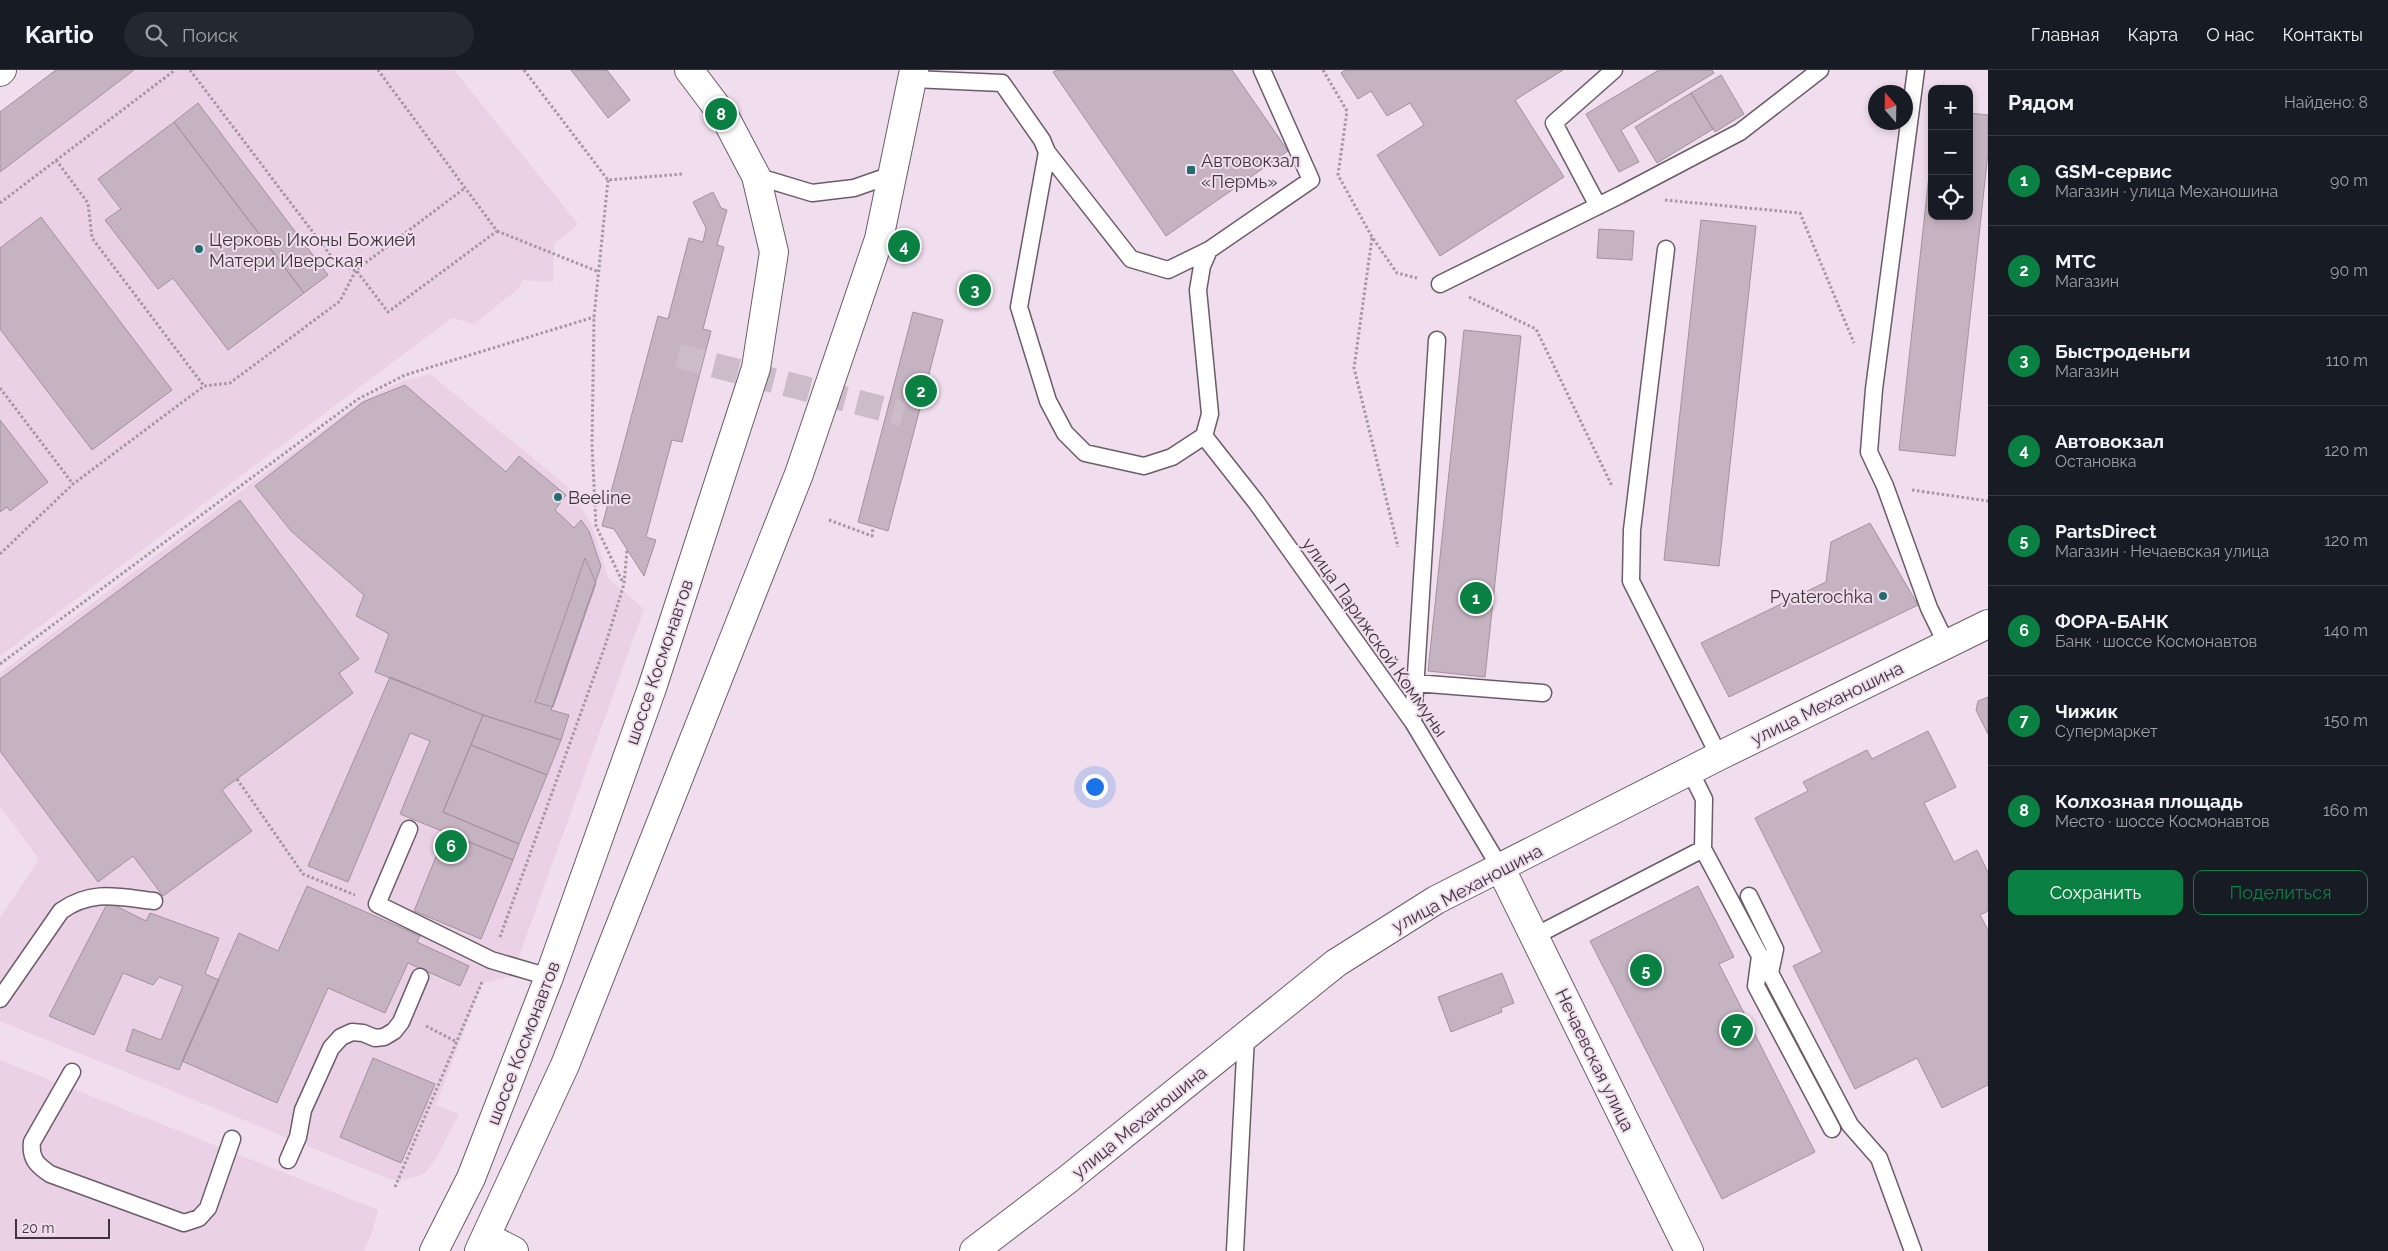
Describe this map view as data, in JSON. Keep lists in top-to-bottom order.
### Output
{
  "streets": {
    "main road": ["шоссе Космонавтов", "улица Механошина", "Нечаевская улица"],
    "lane": ["улица Парижской Коммуны"]
  },
  "crossings": [
    ["улица Парижской Коммуны", "улица Механошина"],
    ["улица Парижской Коммуны", "Нечаевская улица"],
    ["улица Механошина", "Нечаевская улица"]
  ],
  "places": {
    "transit": ["Автовокзал «Пермь»"],
    "other": ["Церковь Иконы Божией Матери Иверская", "Beeline", "Pyaterochka"]
  },
  "scale_bar": "20 m",
  "north": "top",
  "page": {
    "header": "Kartio",
    "search": "Поиск",
    "nav": [
      "Главная",
      "Карта",
      "О нас",
      "Контакты"
    ],
    "heading": ["Рядом", "Найдено: 8"],
    "map_buttons": ["+", "−"],
    "pins": [
      "8",
      "4",
      "3",
      "2",
      "1",
      "6",
      "5",
      "7"
    ],
    "list": [
      {
        "mark": "1",
        "name": "GSM-сервис",
        "note": "Магазин · улица Механошина",
        "value": "90 m"
      },
      {
        "mark": "2",
        "name": "МТС",
        "note": "Магазин",
        "value": "90 m"
      },
      {
        "mark": "3",
        "name": "Быстроденьги",
        "note": "Магазин",
        "value": "110 m"
      },
      {
        "mark": "4",
        "name": "Автовокзал",
        "note": "Остановка",
        "value": "120 m"
      },
      {
        "mark": "5",
        "name": "PartsDirect",
        "note": "Магазин · Нечаевская улица",
        "value": "120 m"
      },
      {
        "mark": "6",
        "name": "ФОРА-БАНК",
        "note": "Банк · шоссе Космонавтов",
        "value": "140 m"
      },
      {
        "mark": "7",
        "name": "Чижик",
        "note": "Супермаркет",
        "value": "150 m"
      },
      {
        "mark": "8",
        "name": "Колхозная площадь",
        "note": "Место · шоссе Космонавтов",
        "value": "160 m"
      }
    ],
    "buttons": ["Сохранить", "Поделиться"],
    "scale": "20 m"
  }
}
